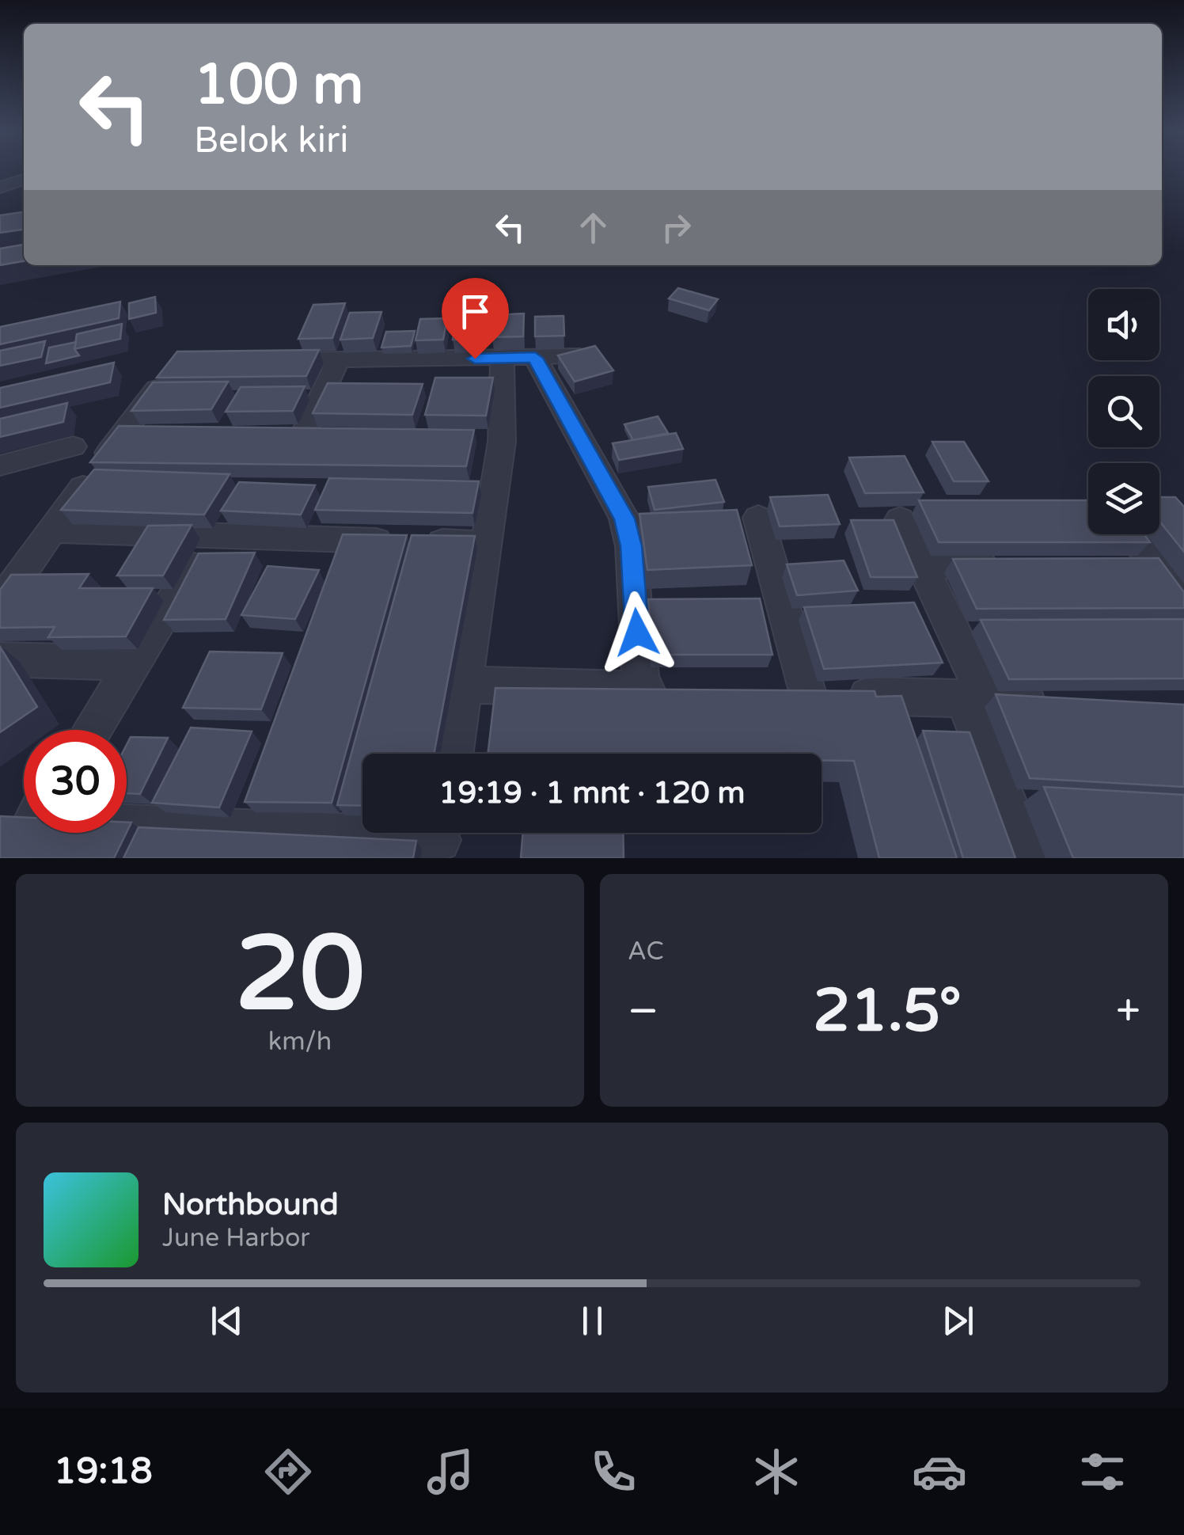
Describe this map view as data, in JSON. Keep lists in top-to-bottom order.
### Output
{
  "page": {
    "turn": ["100 m", "Belok kiri"],
    "limit": "30",
    "trip": "19:19 · 1 mnt · 120 m",
    "tile": [
      ["20", "km/h"],
      "AC"
    ],
    "heat": ["−", "21.5°", "+"],
    "song": ["Northbound", "June Harbor"],
    "tabs": "19:18"
  }
}
